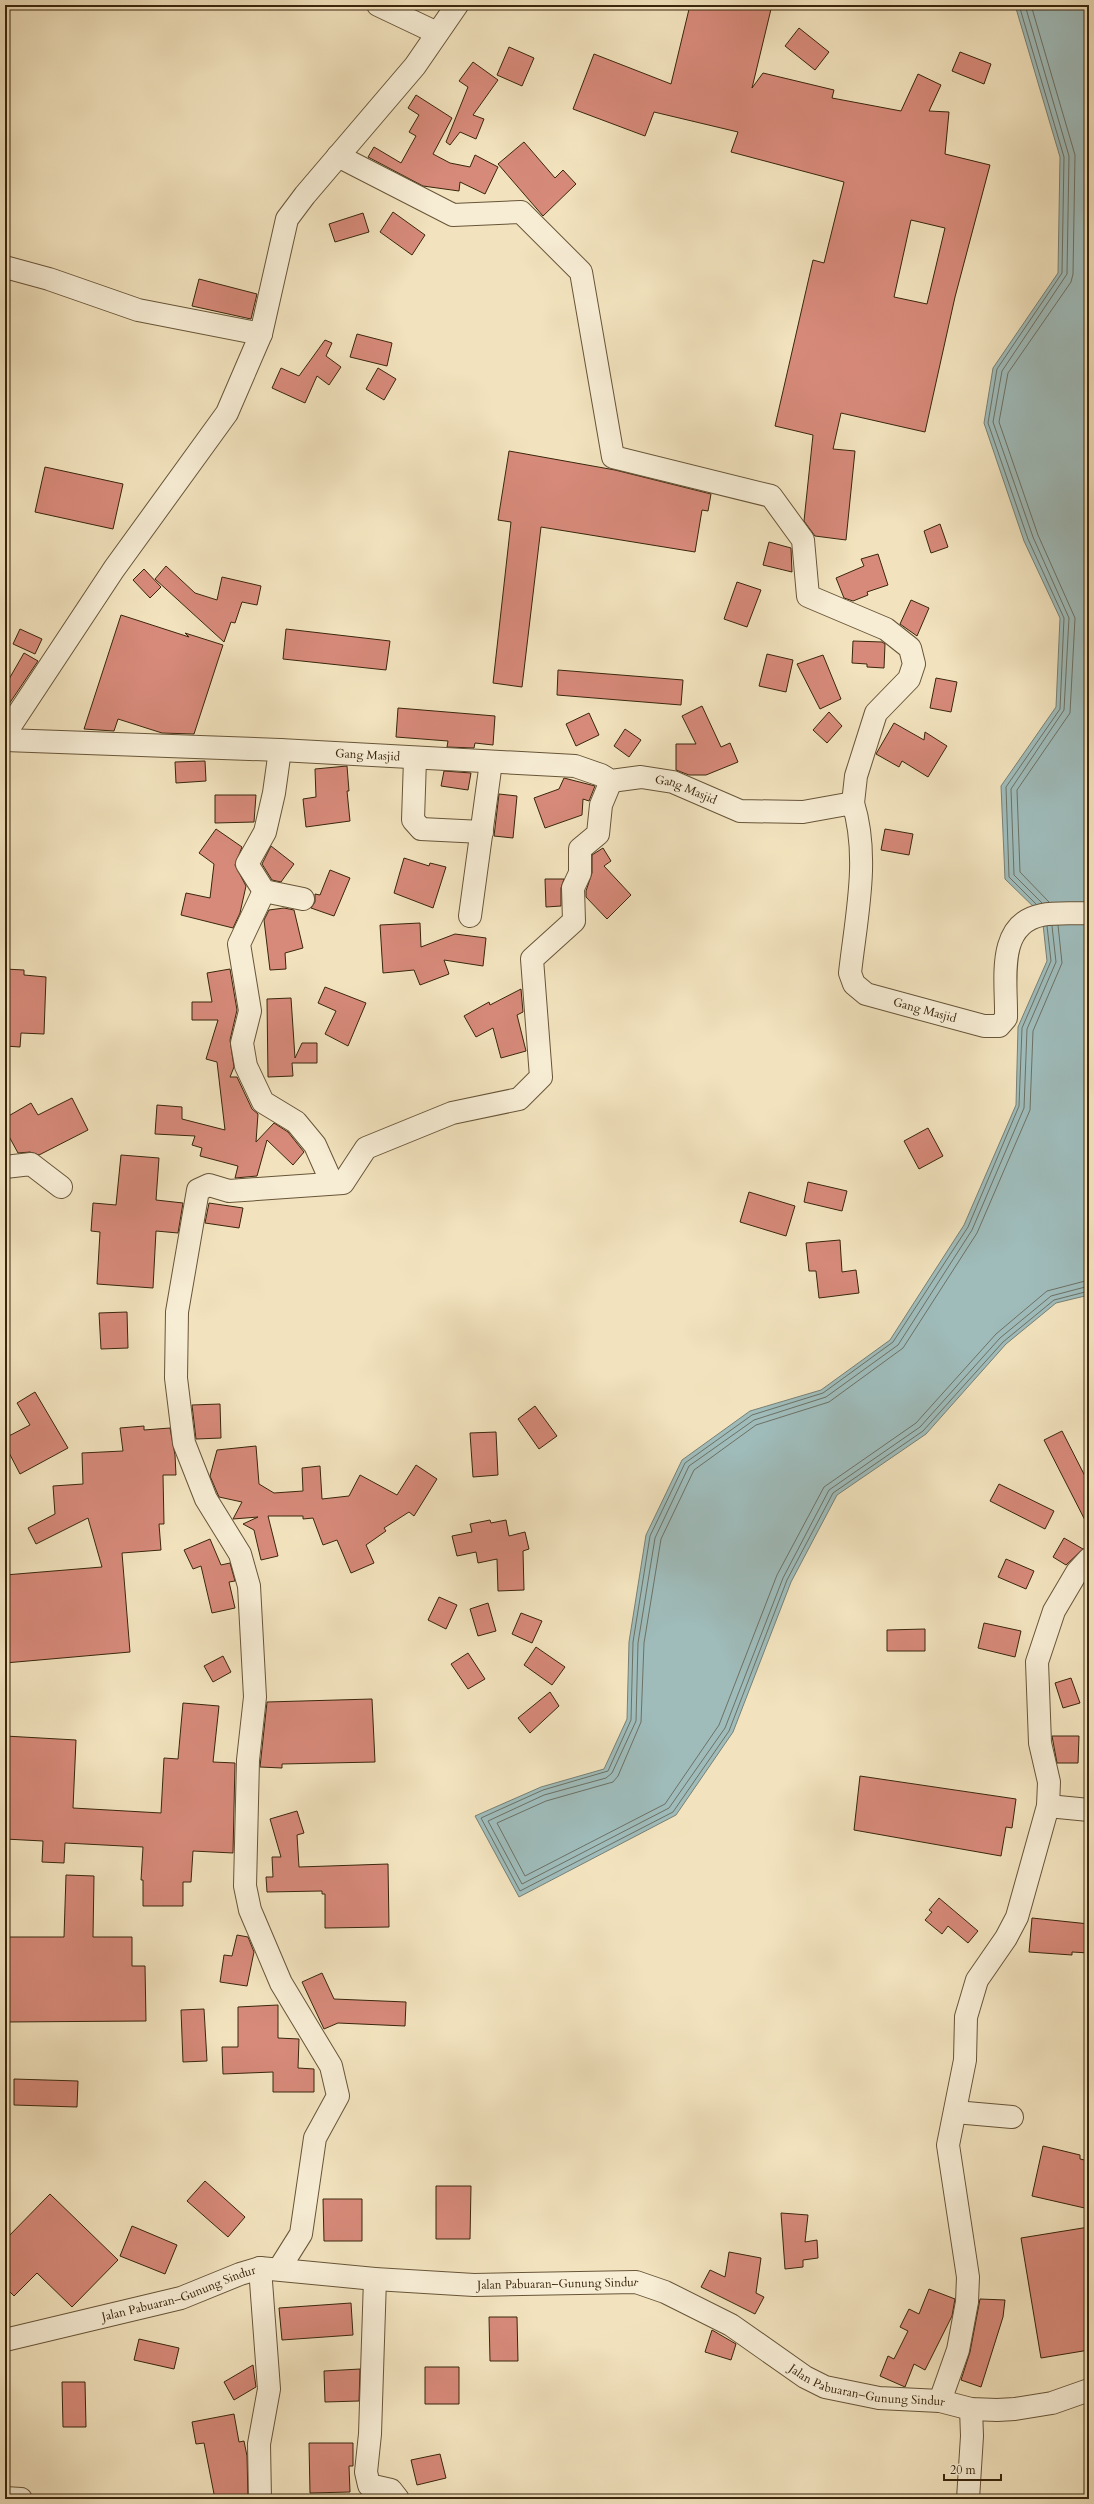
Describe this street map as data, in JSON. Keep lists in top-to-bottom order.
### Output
{
  "streets": {
    "street": ["Gang Masjid", "Jalan Pabuaran–Gunung Sindur"]
  },
  "scale_bar": "20 m"
}
